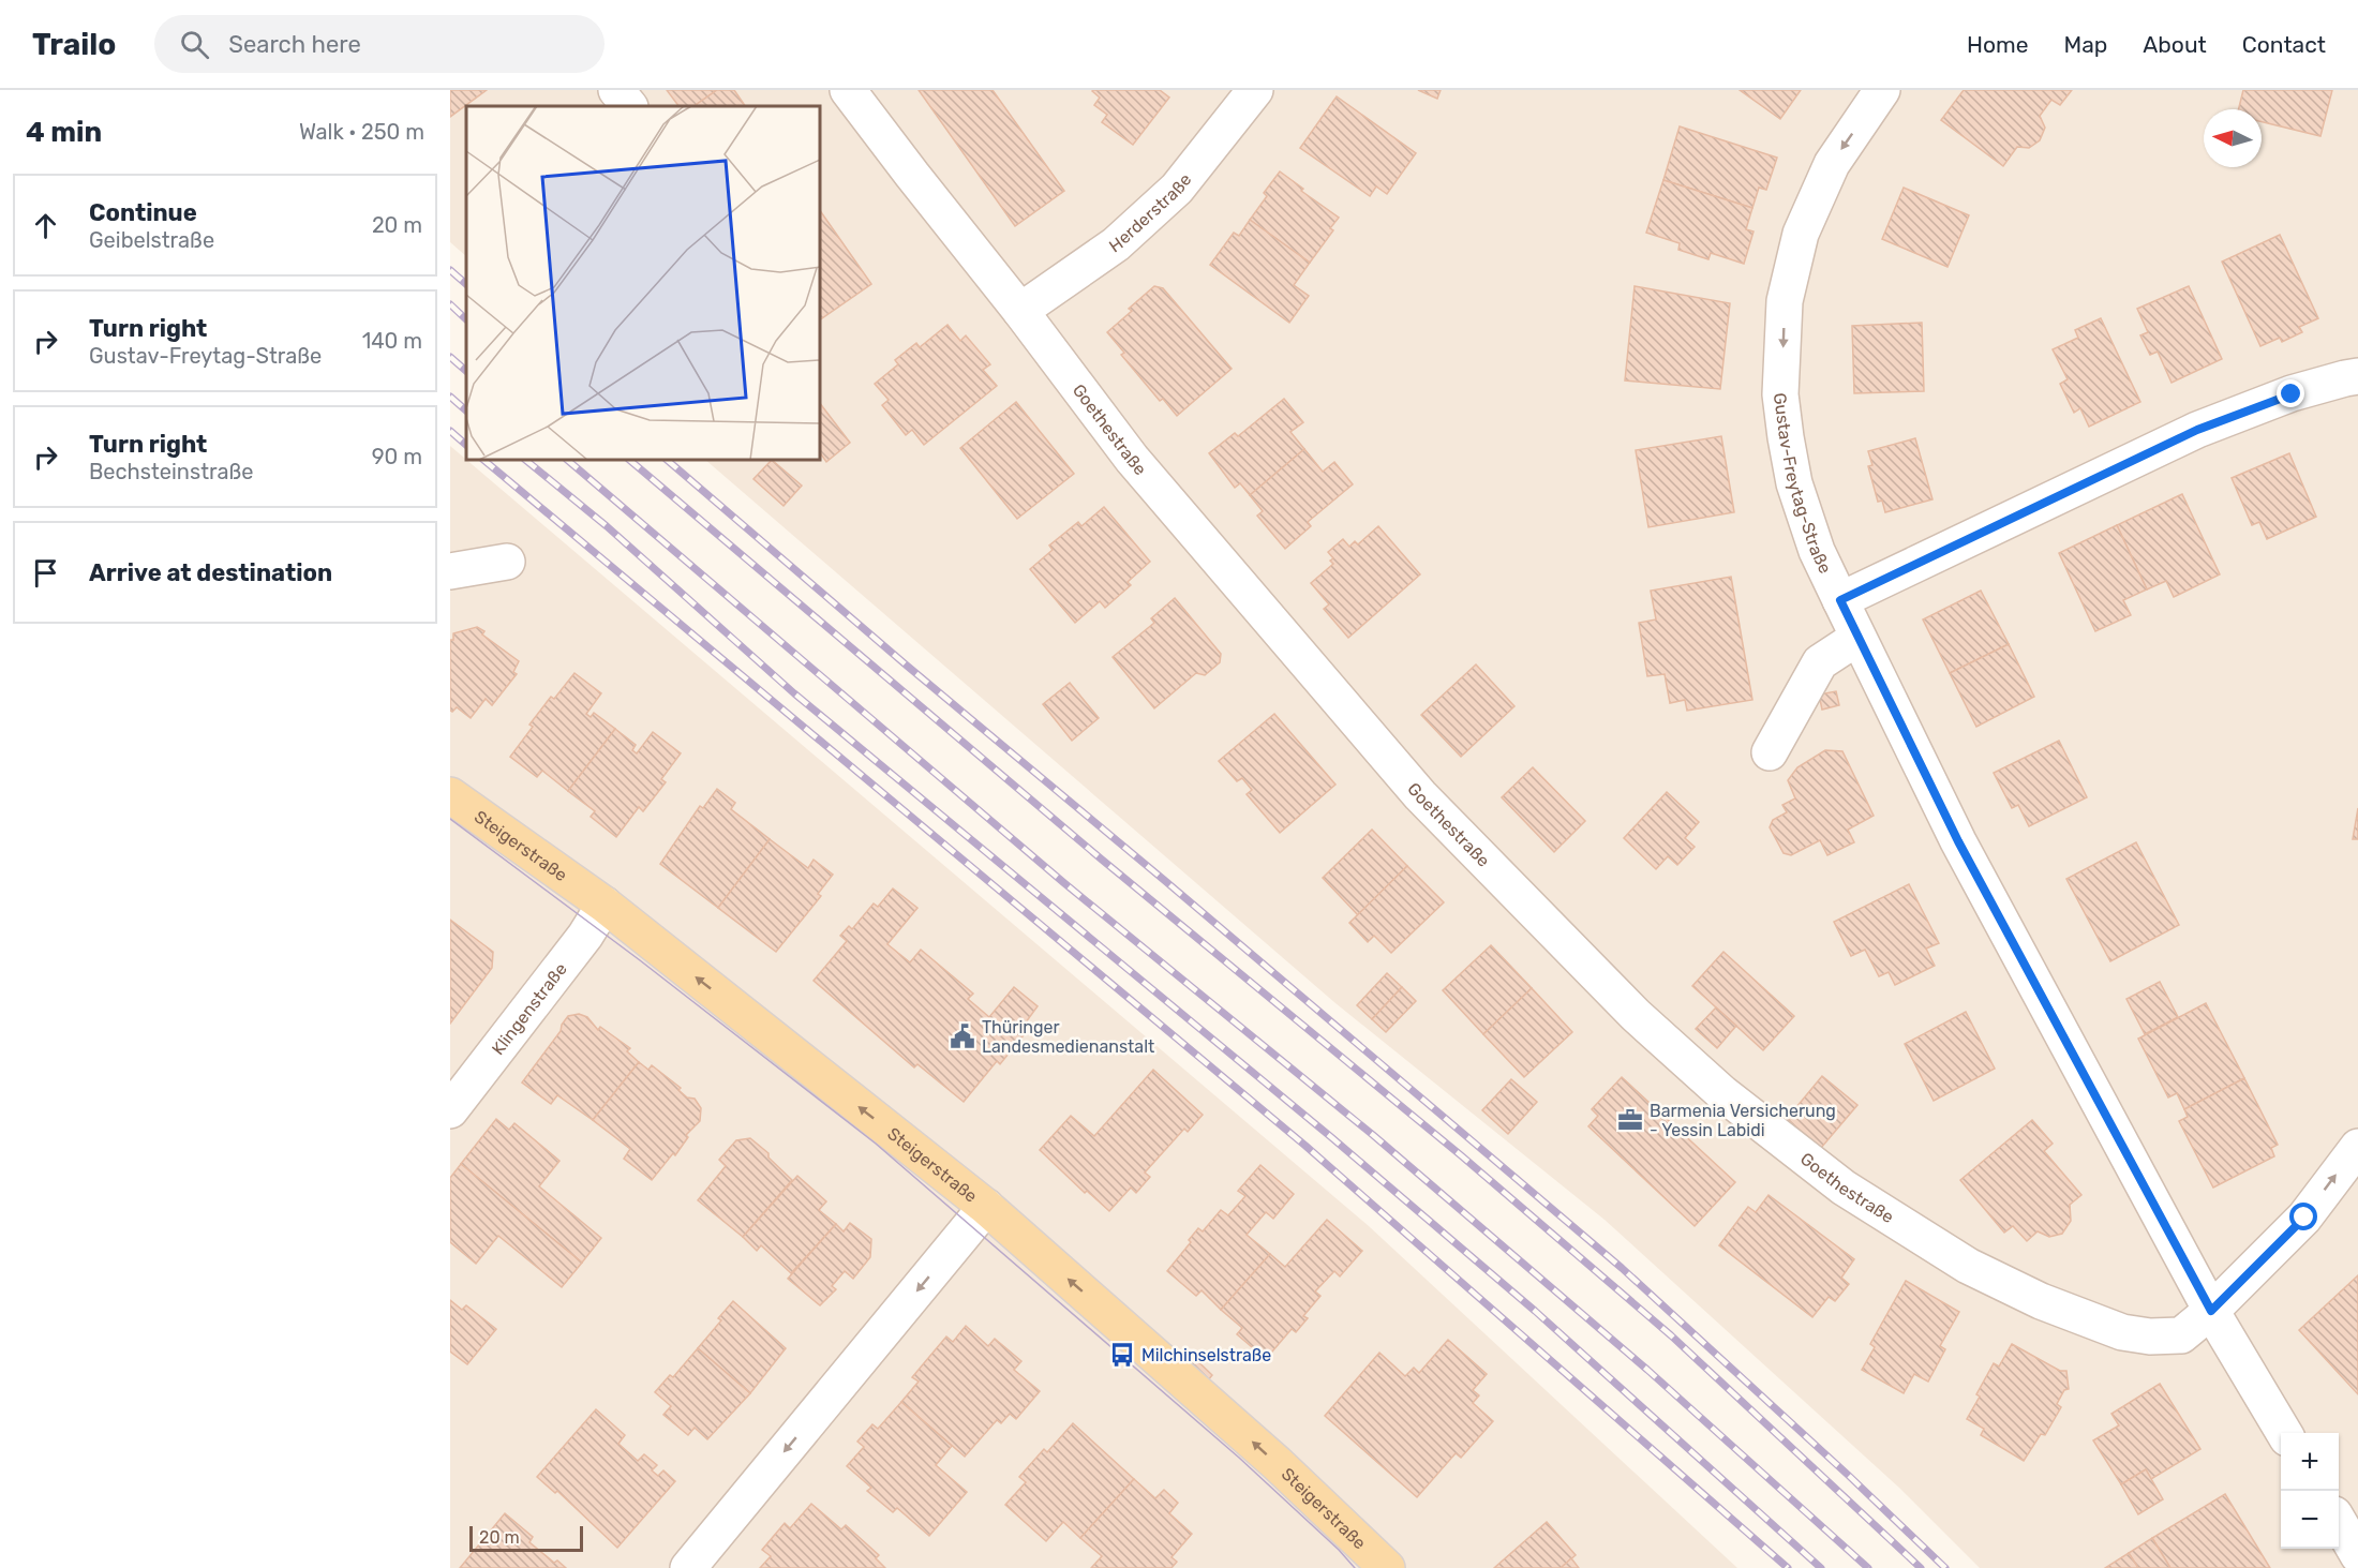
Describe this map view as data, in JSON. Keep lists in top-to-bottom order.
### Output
{
  "streets": {
    "main road": ["Steigerstraße"],
    "street": [
      "Herderstraße",
      "Goethestraße",
      "Gustav-Freytag-Straße",
      "Klingenstraße"
    ]
  },
  "crossings": [
    ["Herderstraße", "Goethestraße"],
    ["Goethestraße", "Gustav-Freytag-Straße"],
    ["Steigerstraße", "Klingenstraße"]
  ],
  "one_way": ["Steigerstraße"],
  "places": {
    "public building": ["Thüringer Landesmedienanstalt"],
    "office": ["Barmenia Versicherung - Yessin Labidi"],
    "bus stop": ["Milchinselstraße"]
  },
  "scale_bar": "20 m",
  "north": "left",
  "page": {
    "header": "Trailo",
    "search": "Search here",
    "nav": [
      "Home",
      "Map",
      "About",
      "Contact"
    ],
    "heading": ["4 min", "Walk · 250 m"],
    "list": [
      ["Continue", "Geibelstraße", "20 m"],
      ["Turn right", "Gustav-Freytag-Straße", "140 m"],
      ["Turn right", "Bechsteinstraße", "90 m"],
      "Arrive at destination"
    ],
    "map_buttons": ["+", "−"],
    "scale": "20 m"
  }
}
